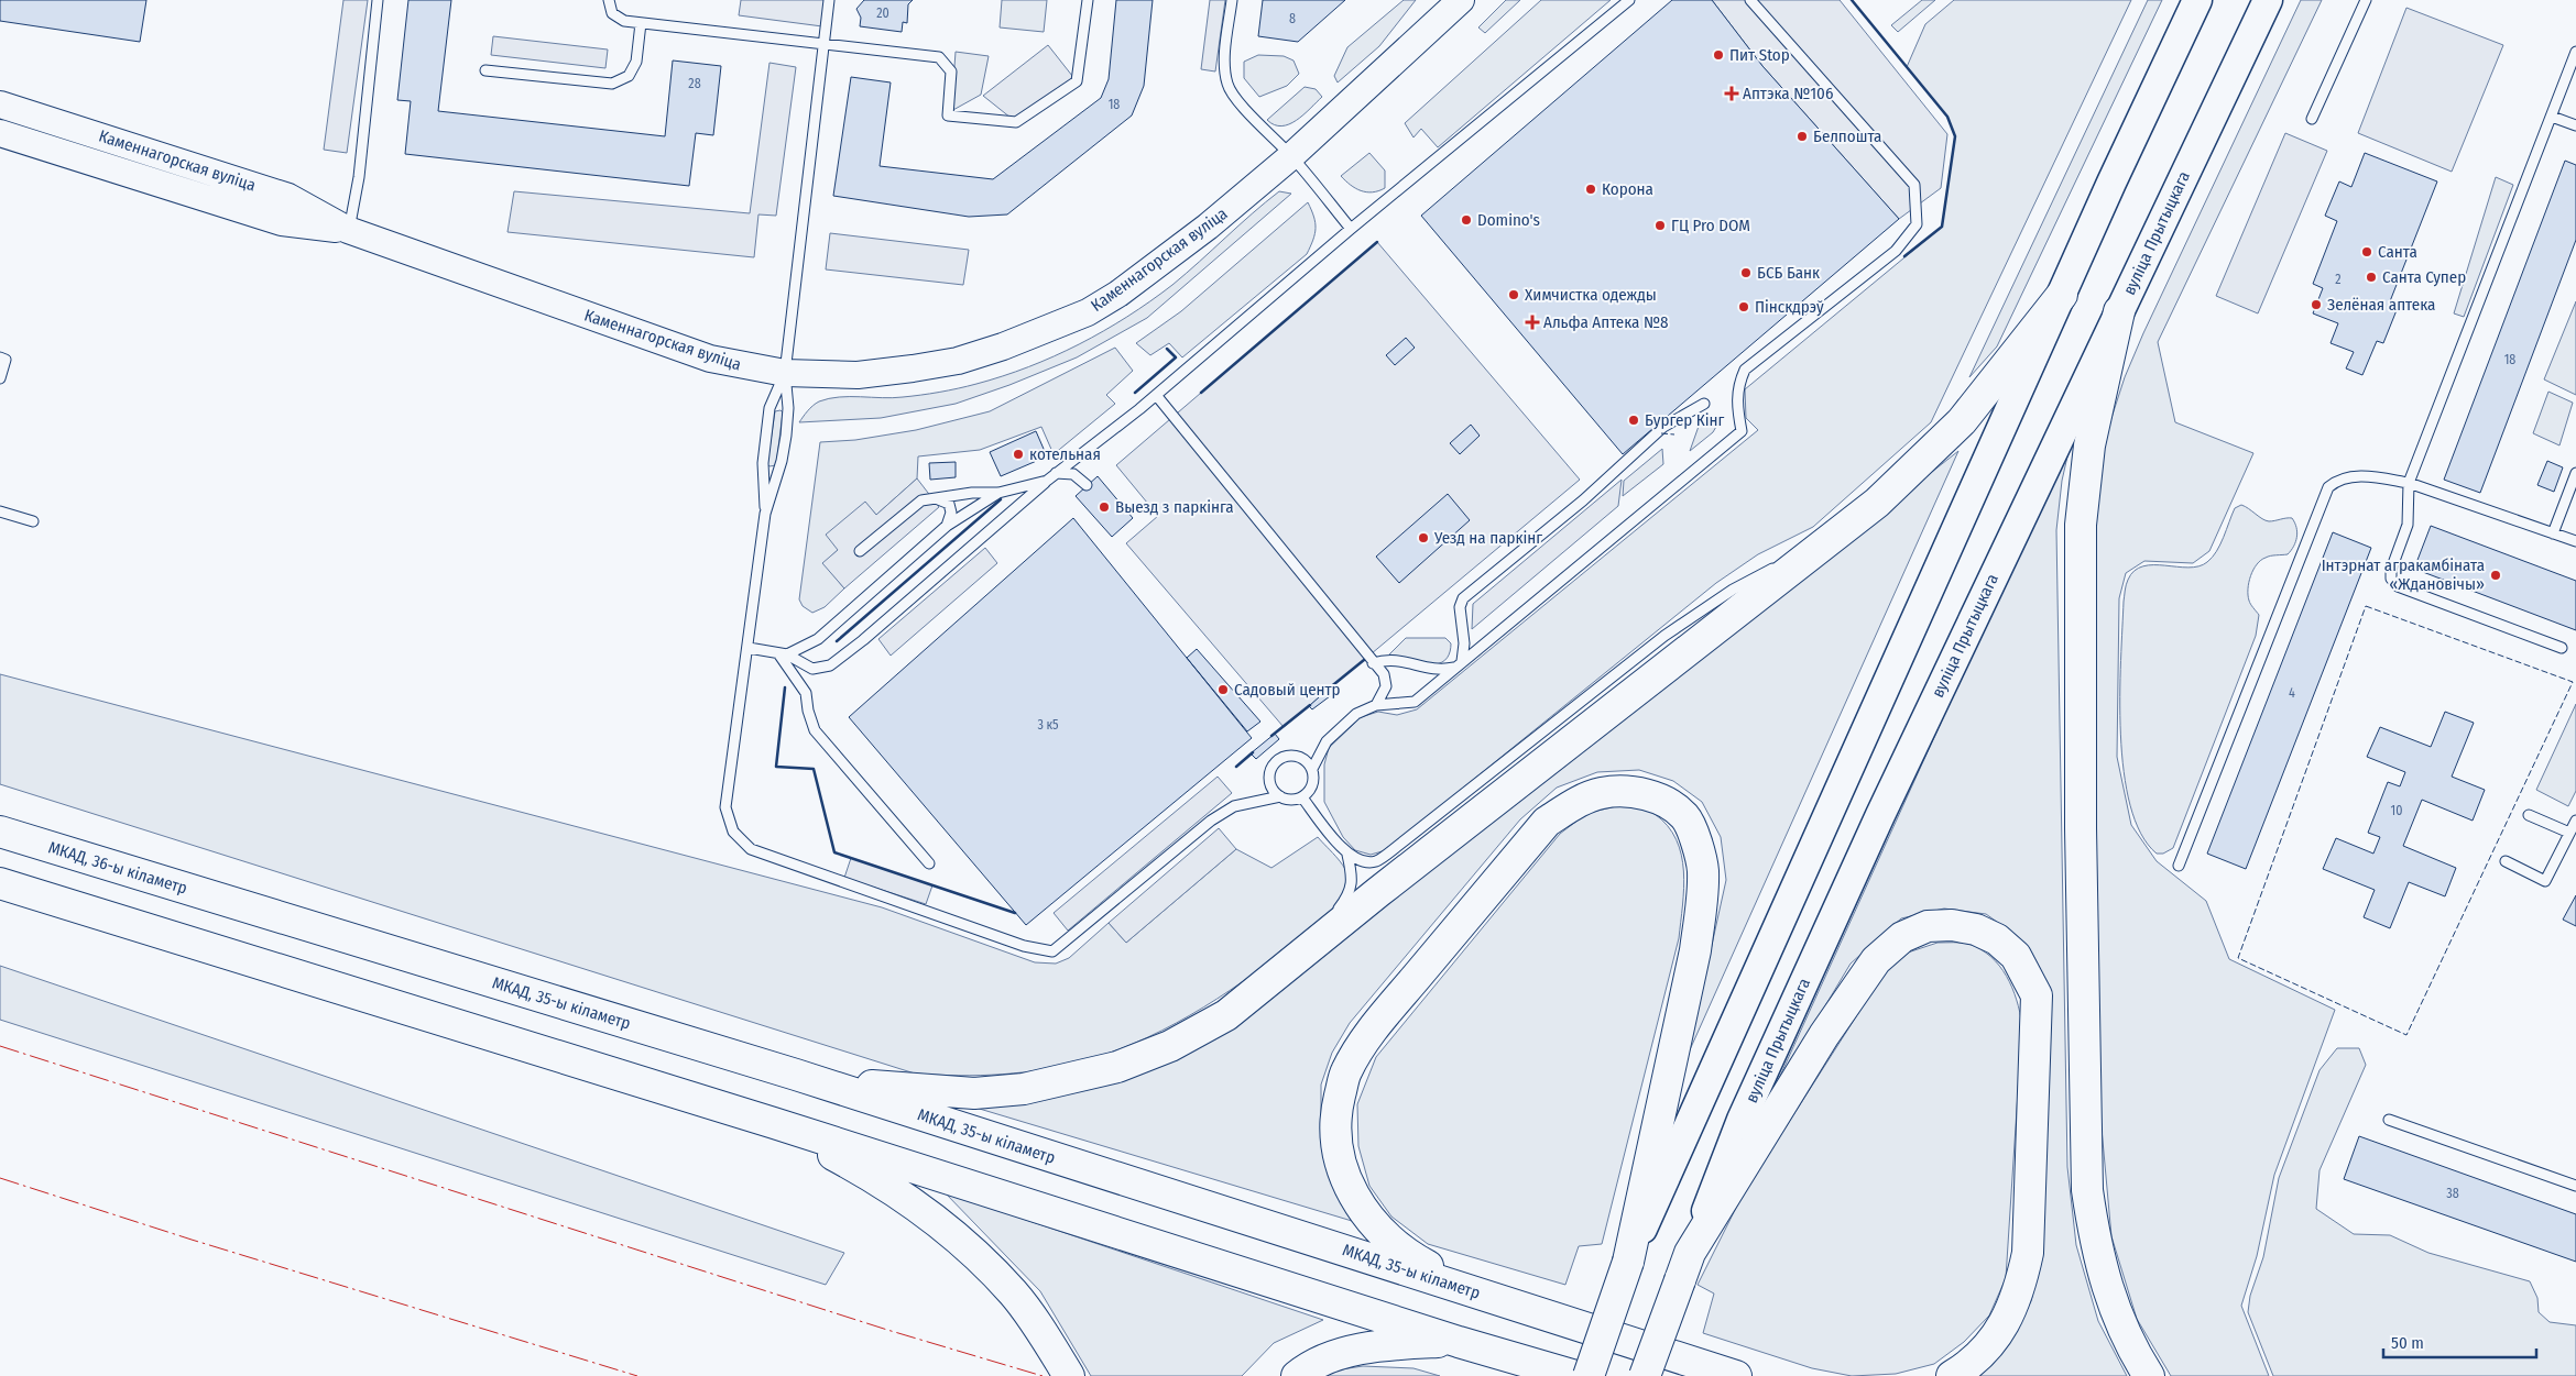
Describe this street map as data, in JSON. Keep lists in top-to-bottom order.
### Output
{
  "streets": {
    "highway": ["МКАД, 36-ы кіламетр", "МКАД, 35-ы кіламетр"],
    "main road": ["Каменнагорская вуліца", "вуліца Прытыцкага"]
  },
  "crossings": [
    ["МКАД, 36-ы кіламетр", "МКАД, 35-ы кіламетр"]
  ],
  "places": {
    "other": [
      "Пит Stop",
      "Белпошта",
      "Корона",
      "Domino's",
      "ГЦ Pro DOM",
      "Санта",
      "БСБ Банк",
      "Санта Супер",
      "Химчистка одежды",
      "Зелёная аптека",
      "Пінскдрэў",
      "Бургер Кінг",
      "котельная",
      "Выезд з паркінга",
      "Уезд на паркінг",
      "Інтэрнат агракамбіната «Ждановічы»",
      "Садовый центр"
    ],
    "health": ["Аптэка №106", "Альфа Аптека №8"]
  },
  "house_numbers": [
    "20",
    "8",
    "28",
    "18",
    "2",
    "18",
    "4",
    "3 к5",
    "10",
    "38"
  ],
  "scale_bar": "50 m"
}
